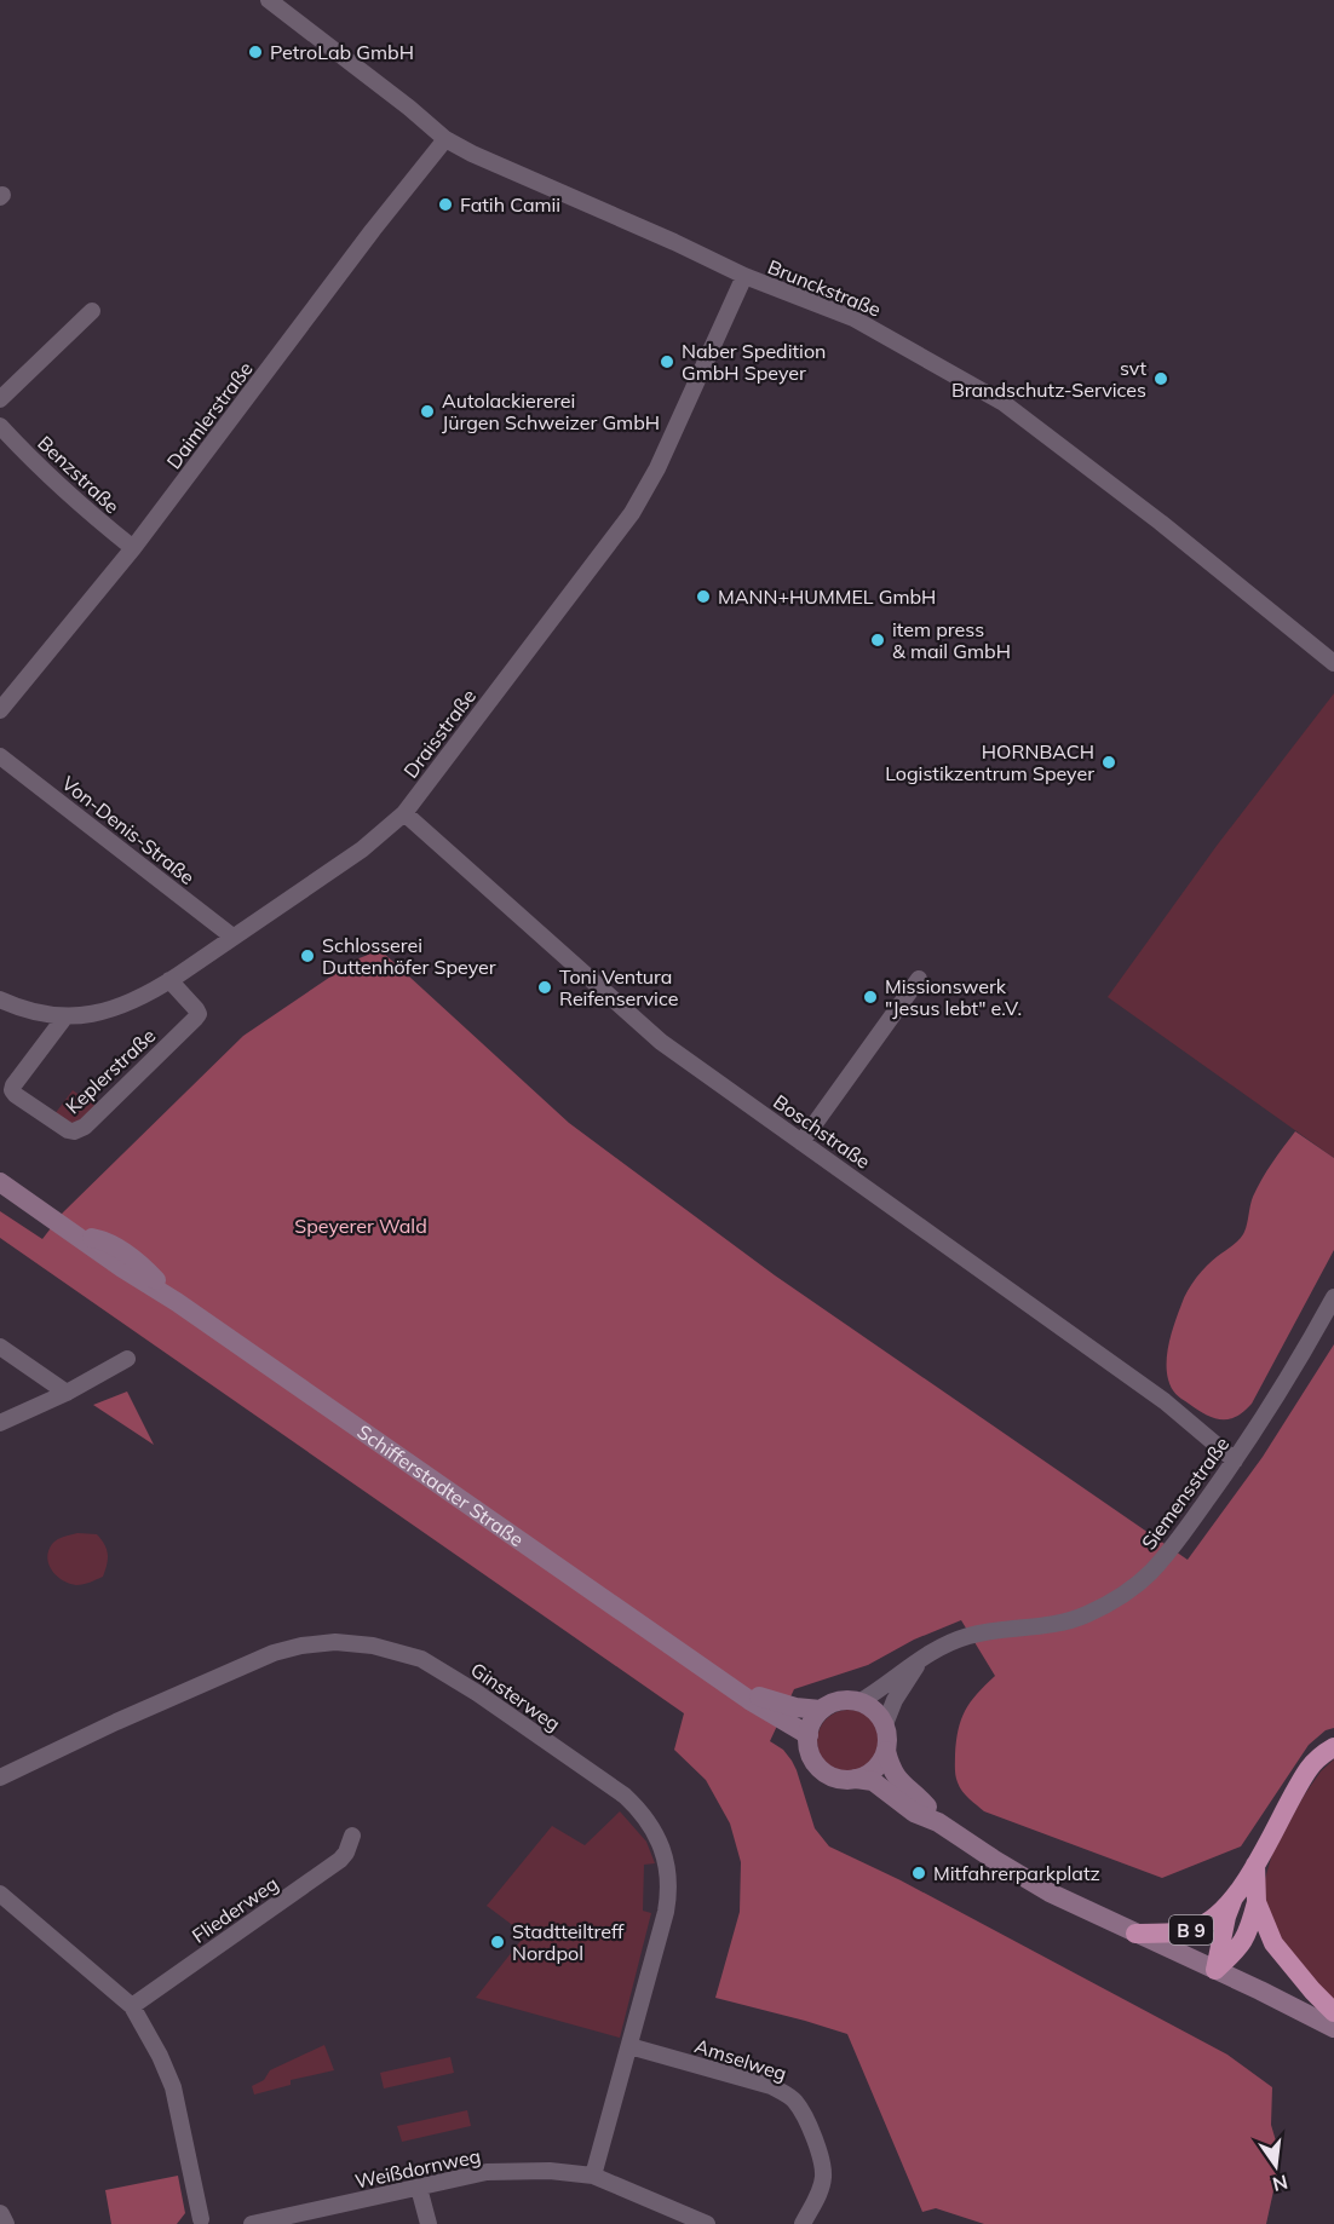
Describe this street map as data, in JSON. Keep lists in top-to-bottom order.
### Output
{
  "streets": {
    "highway": ["B 9"],
    "main road": ["Schifferstadter Straße"],
    "street": [
      "Brunckstraße",
      "Daimlerstraße",
      "Benzstraße",
      "Draisstraße",
      "Von-Denis-Straße",
      "Keplerstraße",
      "Boschstraße",
      "Siemensstraße",
      "Ginsterweg",
      "Fliederweg",
      "Amselweg",
      "Weißdornweg"
    ]
  },
  "crossings": [
    ["Brunckstraße", "Daimlerstraße"],
    ["Brunckstraße", "Draisstraße"],
    ["Daimlerstraße", "Benzstraße"],
    ["Draisstraße", "Von-Denis-Straße"],
    ["Draisstraße", "Keplerstraße"],
    ["Draisstraße", "Boschstraße"],
    ["Boschstraße", "Siemensstraße"],
    ["Schifferstadter Straße", "Siemensstraße"],
    ["Ginsterweg", "Amselweg"],
    ["Ginsterweg", "Weißdornweg"]
  ],
  "parks": ["Speyerer Wald"],
  "places": [
    "PetroLab GmbH",
    "Fatih Camii",
    "Naber Spedition GmbH Speyer",
    "svt Brandschutz-Services",
    "Autolackiererei Jürgen Schweizer GmbH",
    "MANN+HUMMEL GmbH",
    "item press & mail GmbH",
    "HORNBACH Logistikzentrum Speyer",
    "Schlosserei Duttenhöfer Speyer",
    "Toni Ventura Reifenservice",
    "Missionswerk \"Jesus lebt\" e.V.",
    "Mitfahrerparkplatz",
    "Stadtteiltreff Nordpol"
  ],
  "north": "bottom"
}
